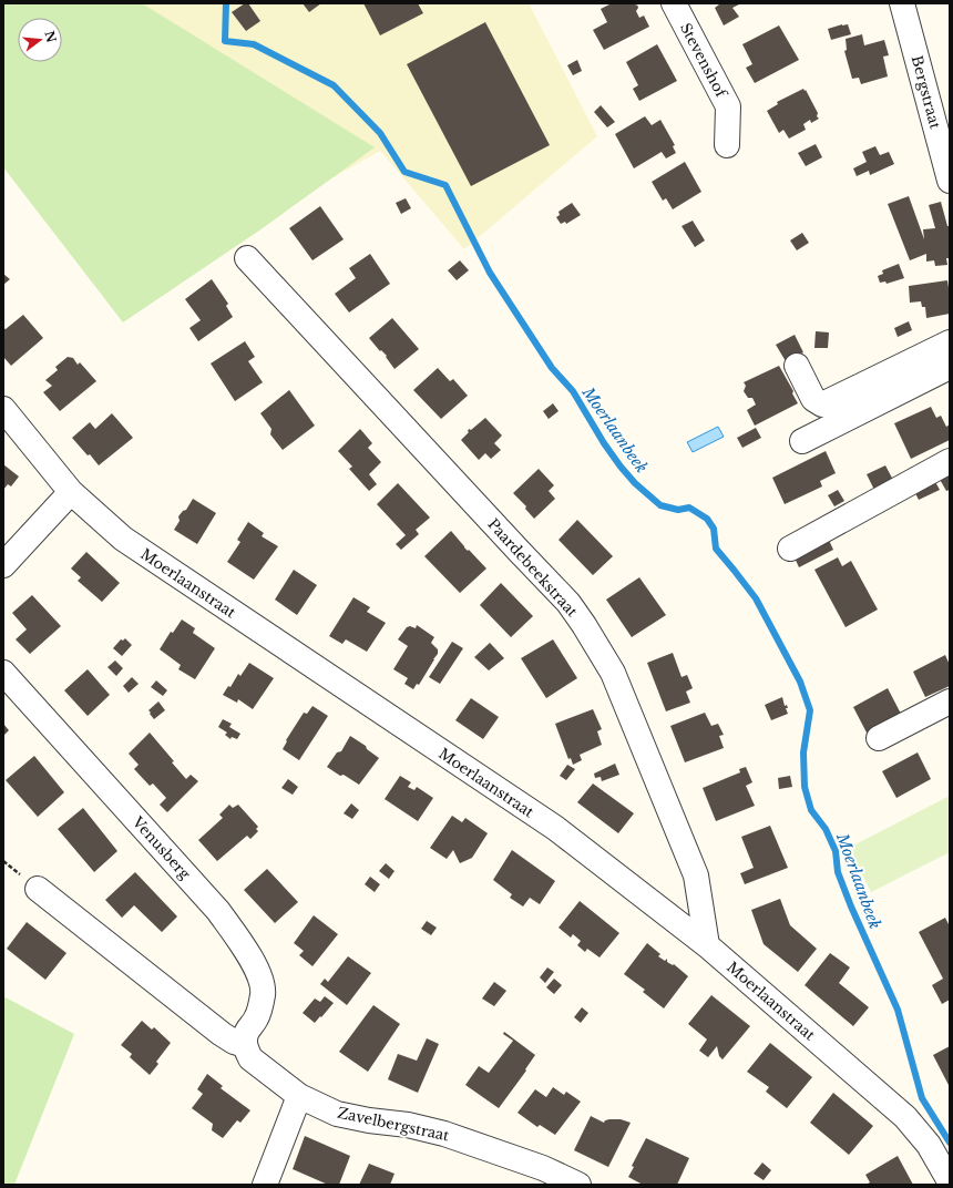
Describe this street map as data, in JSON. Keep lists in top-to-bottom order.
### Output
{
  "streets": {
    "street": [
      "Stevenshof",
      "Bergstraat",
      "Paardebeekstraat",
      "Moerlaanstraat",
      "Venusberg",
      "Zavelbergstraat"
    ]
  },
  "crossings": [
    ["Paardebeekstraat", "Moerlaanstraat"],
    ["Venusberg", "Zavelbergstraat"]
  ],
  "water": ["Moerlaanbeek"],
  "north": "right"
}
